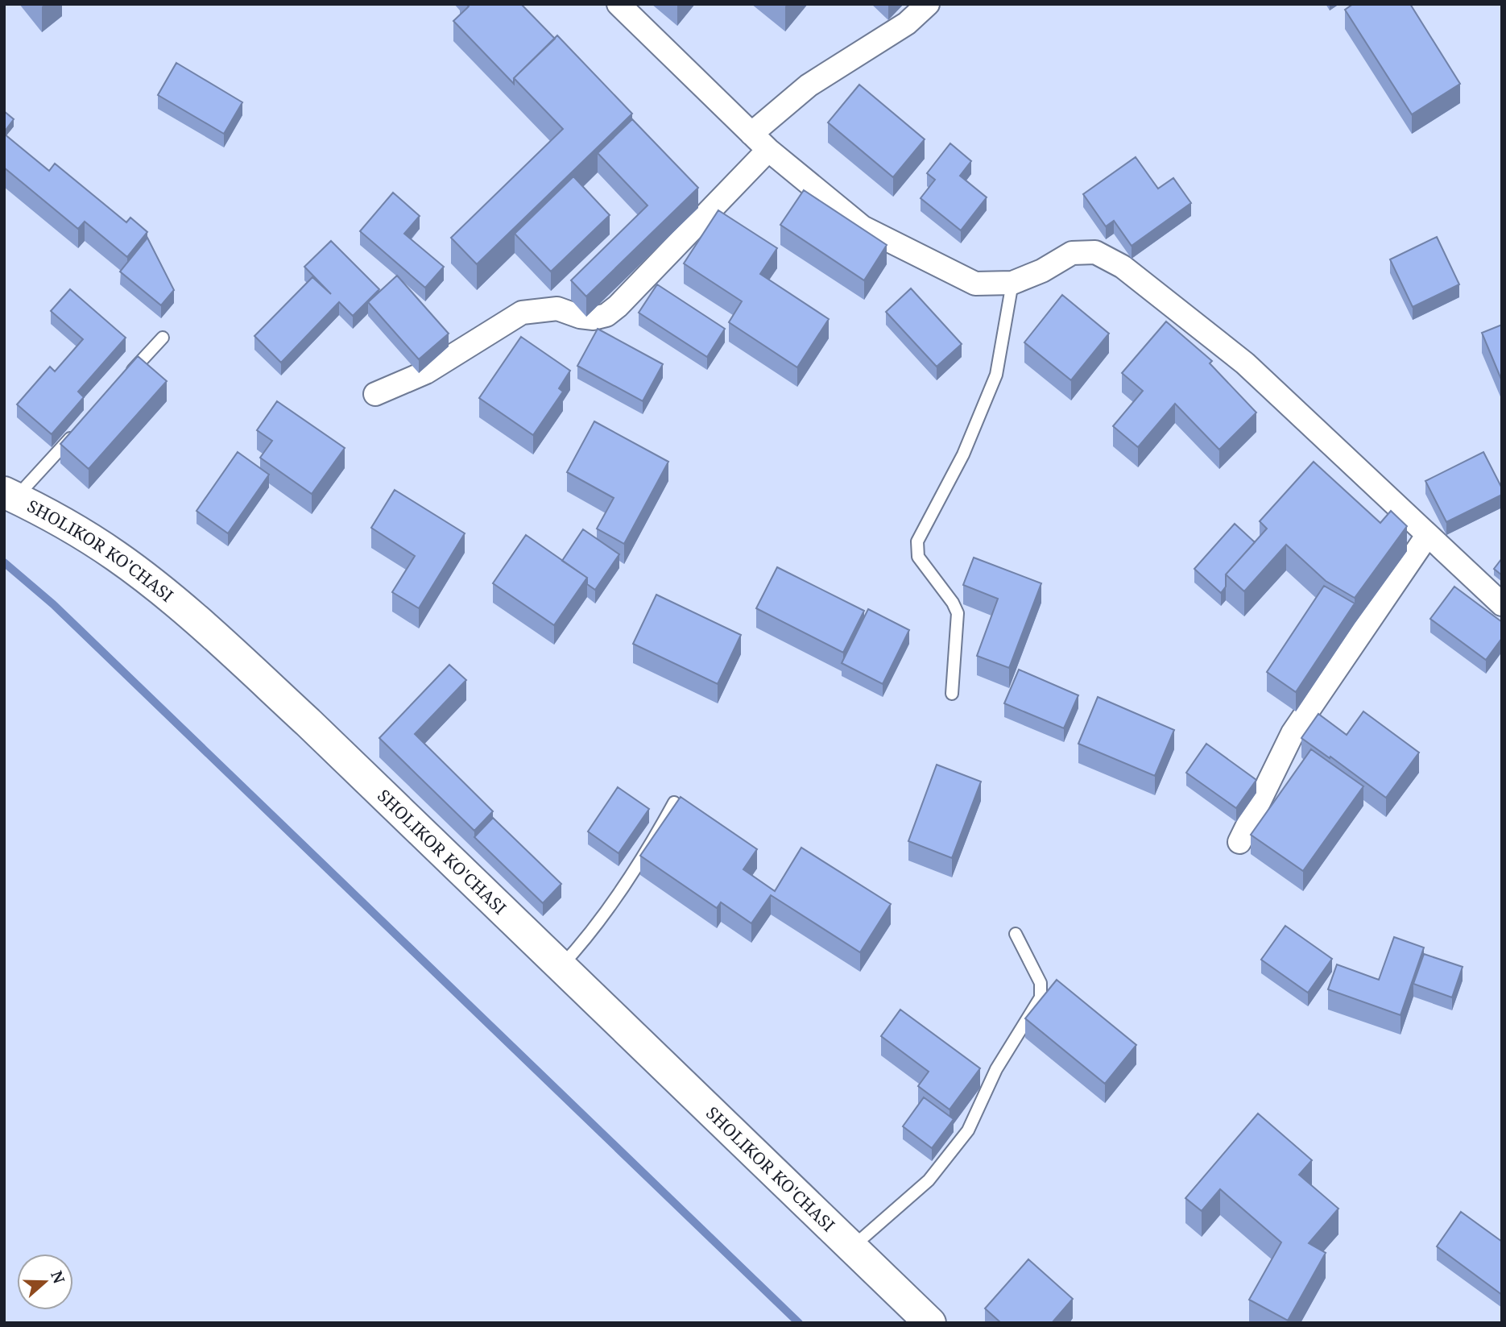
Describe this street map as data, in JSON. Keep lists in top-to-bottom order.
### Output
{
  "streets": {
    "street": ["SHOLIKOR KO'CHASI"]
  },
  "north": "right"
}
